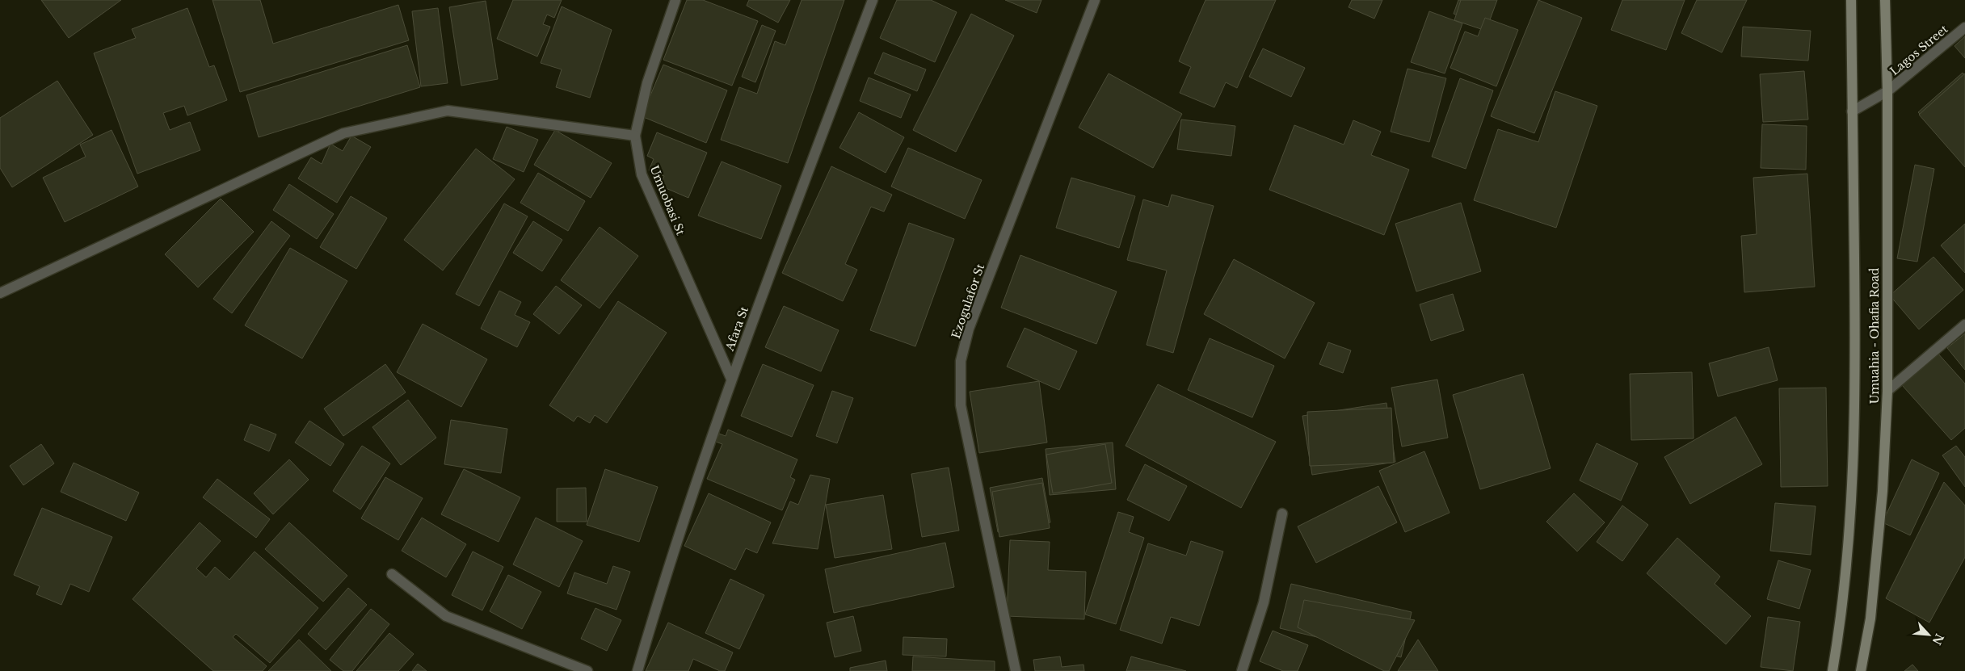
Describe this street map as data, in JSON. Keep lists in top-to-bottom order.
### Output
{
  "streets": {
    "main road": ["Umuahia - Ohafia Road"],
    "street": [
      "Lagos Street",
      "Umuobasi St",
      "Ezogulafor St",
      "Afara St"
    ]
  },
  "crossings": [
    ["Lagos Street", "Umuahia - Ohafia Road"],
    ["Umuobasi St", "Afara St"]
  ],
  "north": "bottom right"
}
